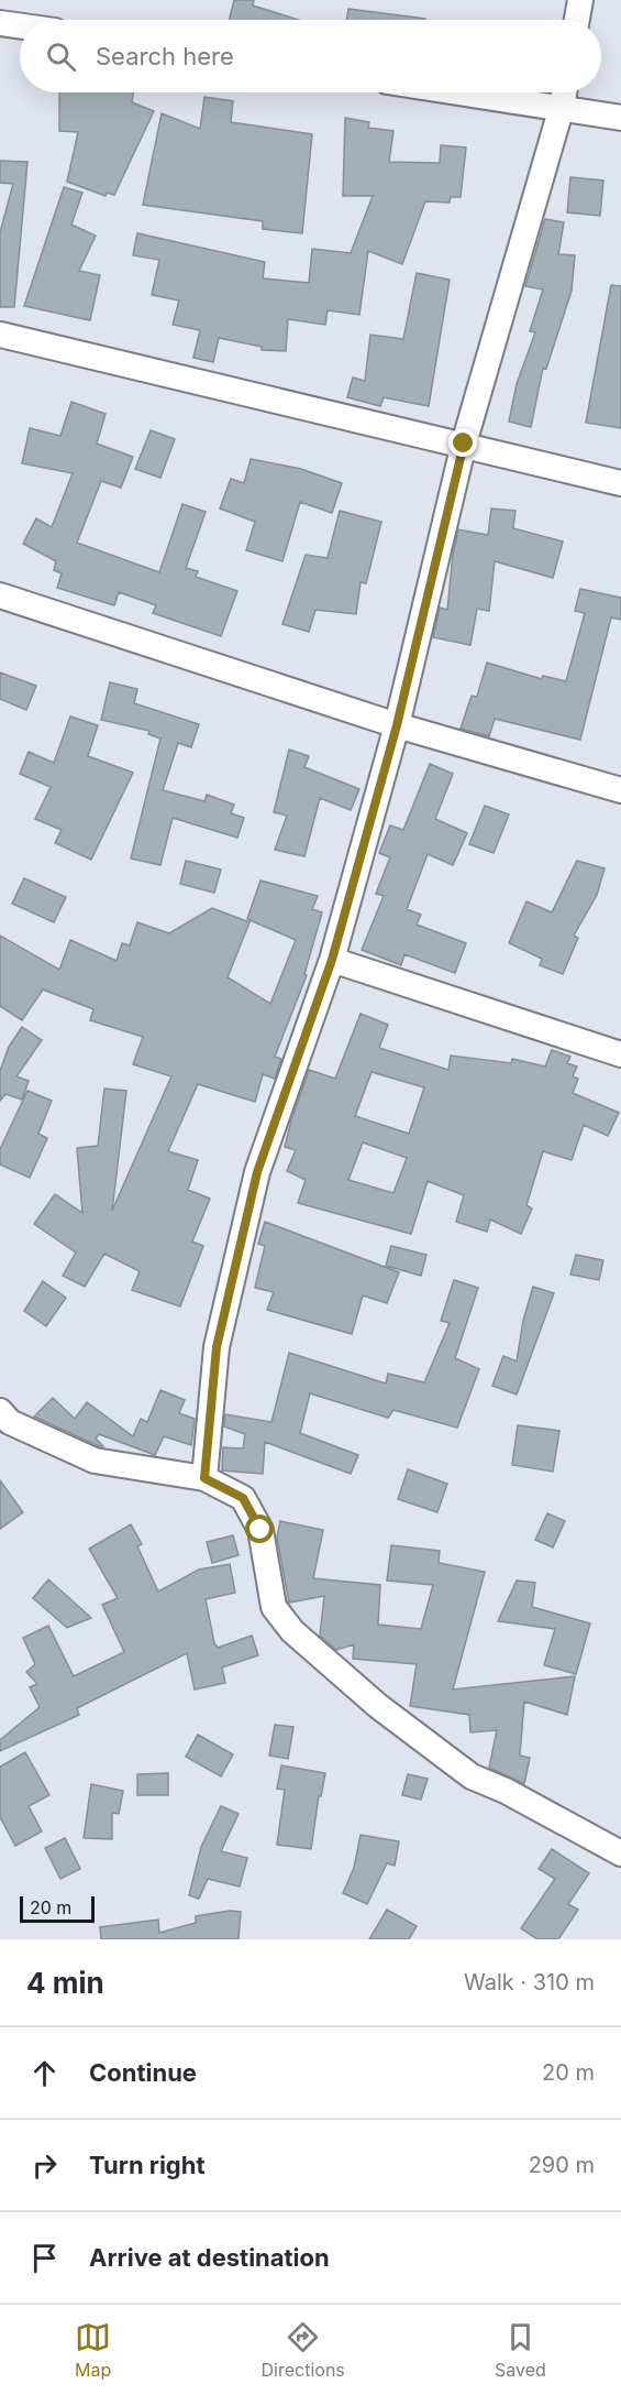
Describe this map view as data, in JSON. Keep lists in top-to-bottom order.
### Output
{
  "scale_bar": "20 m",
  "page": {
    "search": "Search here",
    "scale": "20 m",
    "heading": ["4 min", "Walk · 310 m"],
    "list": [
      ["Continue", "20 m"],
      ["Turn right", "290 m"],
      "Arrive at destination"
    ],
    "nav": ["Map", "Directions", "Saved"]
  }
}
